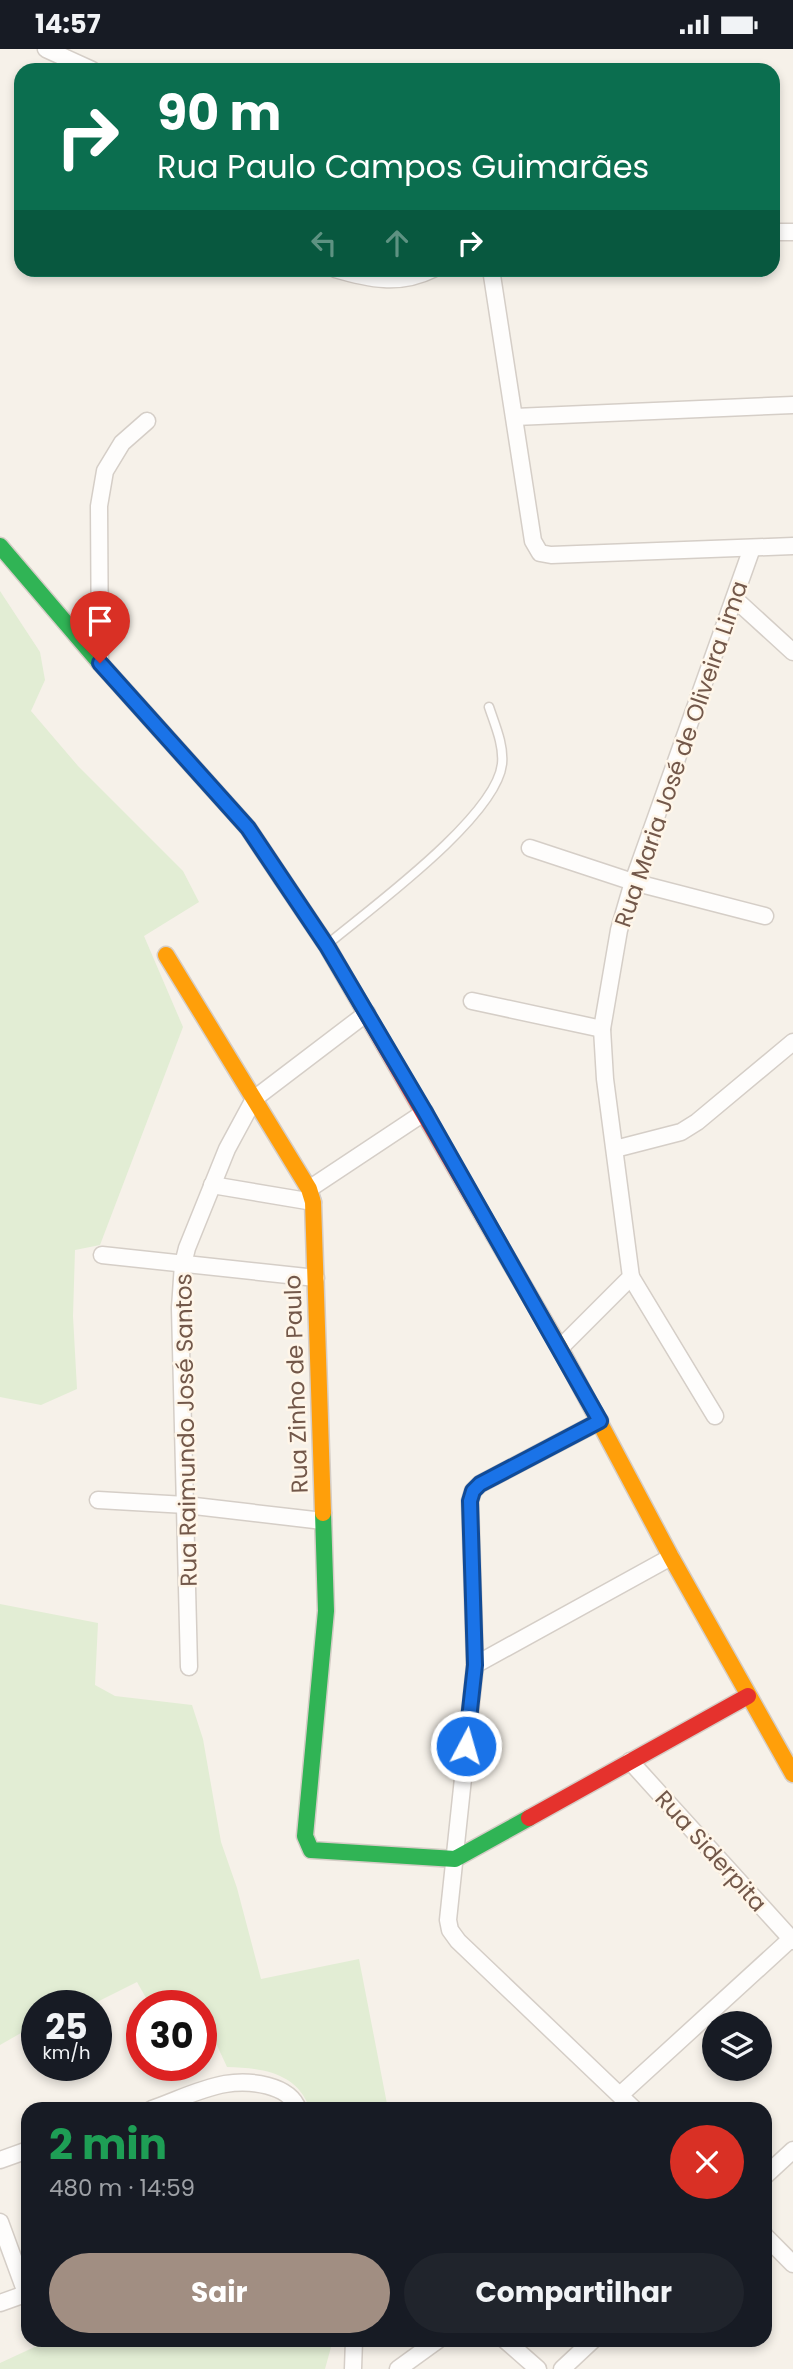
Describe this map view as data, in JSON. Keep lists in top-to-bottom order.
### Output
{
  "streets": {
    "street": [
      "Rua Maria José de Oliveira Lima",
      "Rua Zinho de Paulo",
      "Rua Raimundo José Santos",
      "Rua Siderpita"
    ]
  },
  "crossings": [
    ["Rua Zinho de Paulo", "Rua Raimundo José Santos"]
  ],
  "page": {
    "status": "14:57",
    "turn": ["90 m", "Rua Paulo Campos Guimarães"],
    "speed": "25 km/h",
    "limit": "30",
    "heading": ["2 min", "480 m · 14:59"],
    "buttons": ["Sair", "Compartilhar"]
  }
}
